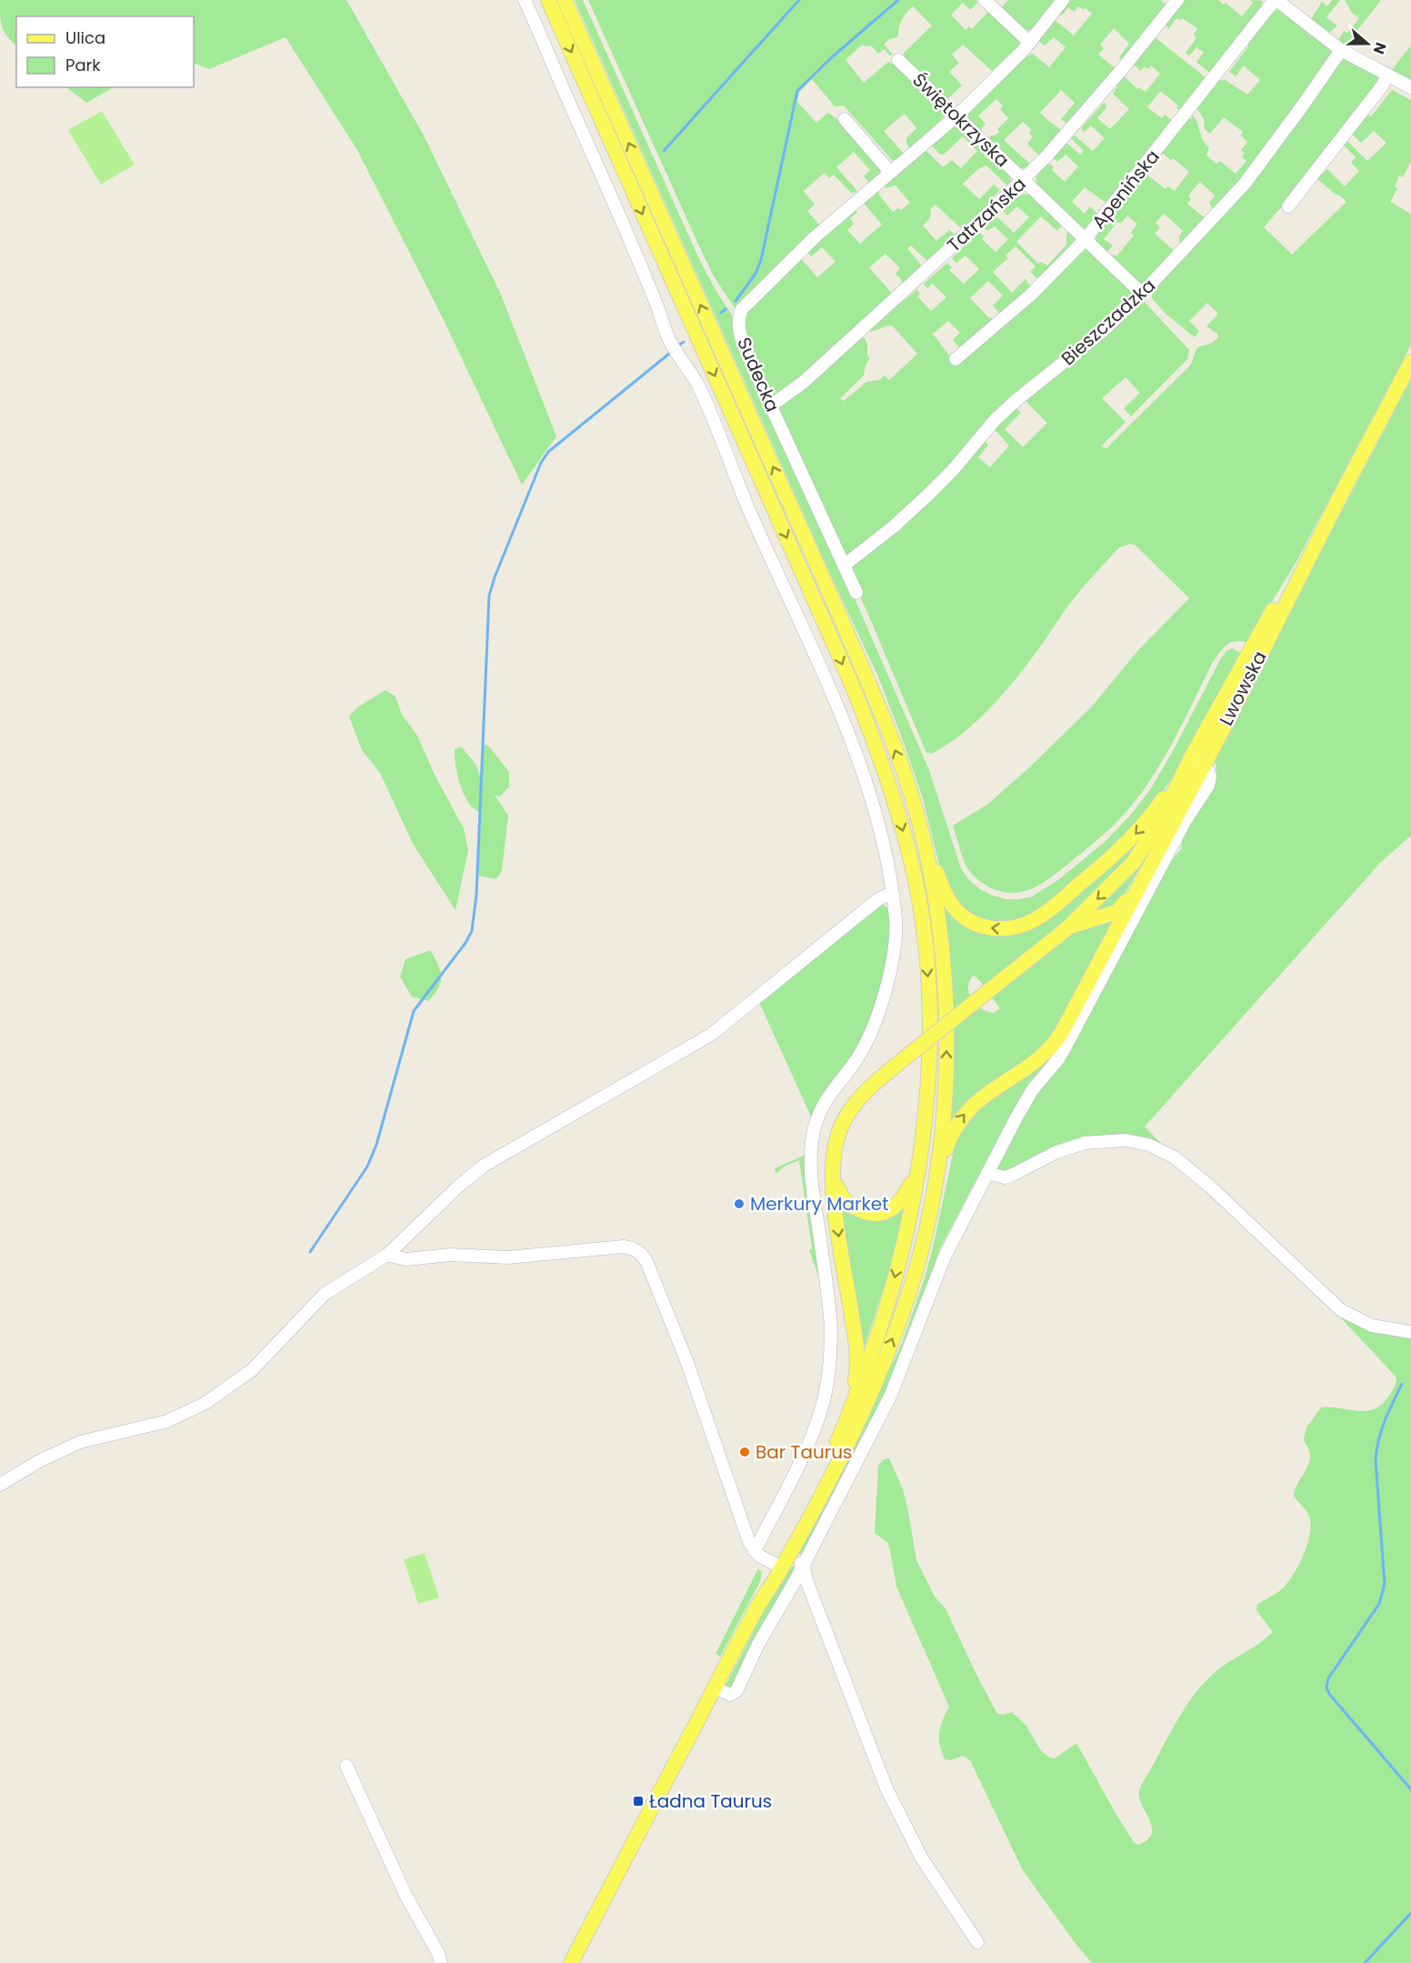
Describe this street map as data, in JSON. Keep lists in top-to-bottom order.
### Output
{
  "streets": {
    "main road": ["Lwowska"],
    "street": [
      "Świętokrzyska",
      "Apenińska",
      "Tatrzańska",
      "Bieszczadzka",
      "Sudecka"
    ]
  },
  "crossings": [
    ["Świętokrzyska", "Apenińska"],
    ["Świętokrzyska", "Tatrzańska"],
    ["Świętokrzyska", "Bieszczadzka"],
    ["Świętokrzyska", "Sudecka"],
    ["Tatrzańska", "Sudecka"],
    ["Bieszczadzka", "Sudecka"]
  ],
  "places": {
    "other": ["Merkury Market", "Bar Taurus"],
    "transit": ["Ładna Taurus"]
  },
  "legend": ["Ulica", "Park"],
  "north": "right"
}
